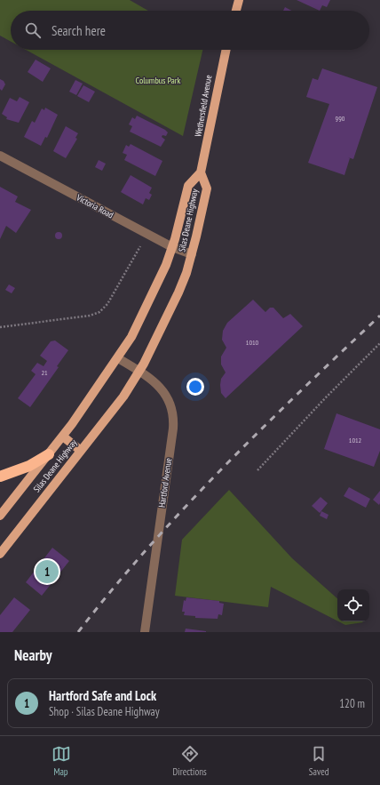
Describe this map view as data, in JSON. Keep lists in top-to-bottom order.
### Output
{
  "streets": {
    "main road": ["Wethersfield Avenue", "Silas Deane Highway"],
    "street": ["Victoria Road", "Hartford Avenue"]
  },
  "crossings": [
    ["Wethersfield Avenue", "Silas Deane Highway"],
    ["Victoria Road", "Silas Deane Highway"],
    ["Silas Deane Highway", "Hartford Avenue"]
  ],
  "parks": ["Columbus Park"],
  "house_numbers": [
    "990",
    "1010",
    "21",
    "1012"
  ],
  "page": {
    "search": "Search here",
    "pins": "1",
    "heading": "Nearby",
    "list": [
      {
        "mark": "1",
        "name": "Hartford Safe and Lock",
        "note": "Shop · Silas Deane Highway",
        "value": "120 m"
      }
    ],
    "nav": ["Map", "Directions", "Saved"]
  }
}
